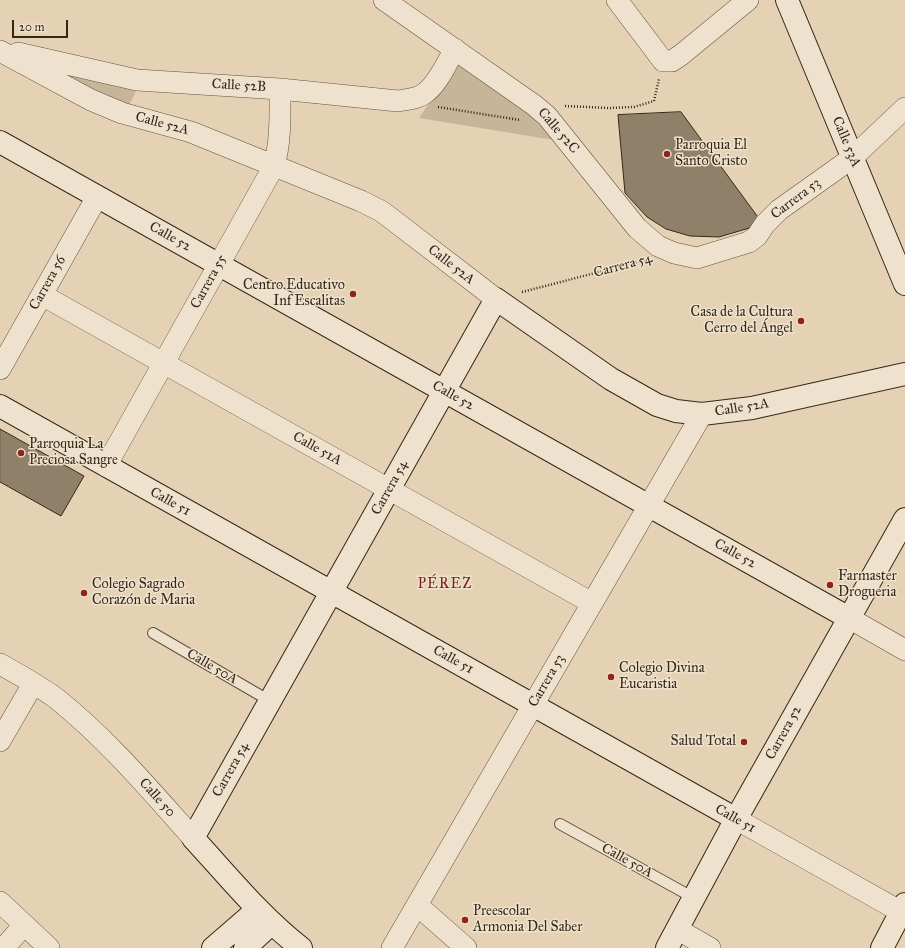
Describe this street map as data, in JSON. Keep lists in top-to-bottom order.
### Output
{
  "streets": {
    "main road": [
      "Calle 52A",
      "Calle 53A",
      "Calle 52",
      "Carrera 54",
      "Calle 51",
      "Carrera 52",
      "Calle 50"
    ],
    "street": [
      "Calle 52B",
      "Calle 52C",
      "Carrera 53",
      "Carrera 55",
      "Carrera 56",
      "Calle 51A"
    ],
    "lane": ["Calle 50A"]
  },
  "crossings": [
    ["Calle 52B", "Calle 52A"],
    ["Calle 52B", "Calle 52C"],
    ["Calle 52B", "Carrera 55"],
    ["Calle 52A", "Carrera 53"],
    ["Calle 52A", "Carrera 54"],
    ["Calle 52A", "Carrera 55"],
    ["Calle 52C", "Carrera 53"],
    ["Calle 53A", "Carrera 53"],
    ["Carrera 53", "Calle 52"],
    ["Carrera 53", "Calle 51A"],
    ["Carrera 53", "Calle 51"],
    ["Calle 52", "Carrera 54"],
    ["Calle 52", "Carrera 55"],
    ["Calle 52", "Carrera 56"],
    ["Calle 52", "Carrera 52"],
    ["Carrera 54", "Calle 51A"],
    ["Carrera 54", "Calle 51"],
    ["Carrera 54", "Calle 50A"],
    ["Carrera 54", "Calle 50"],
    ["Carrera 55", "Calle 51A"],
    ["Carrera 55", "Calle 51"],
    ["Carrera 56", "Calle 51A"],
    ["Calle 51", "Carrera 52"],
    ["Calle 50A", "Carrera 52"]
  ],
  "districts": ["PÉREZ"],
  "places": [
    "Parroquia El Santo Cristo",
    "Centro Educativo Inf Escalitas",
    "Casa de la Cultura Cerro del Ángel",
    "Parroquia La Preciosa Sangre",
    "Farmaster Drogueria",
    "Colegio Sagrado Corazón de Maria",
    "Colegio Divina Eucaristia",
    "Salud Total",
    "Preescolar Armonia Del Saber"
  ],
  "scale_bar": "20 m"
}
